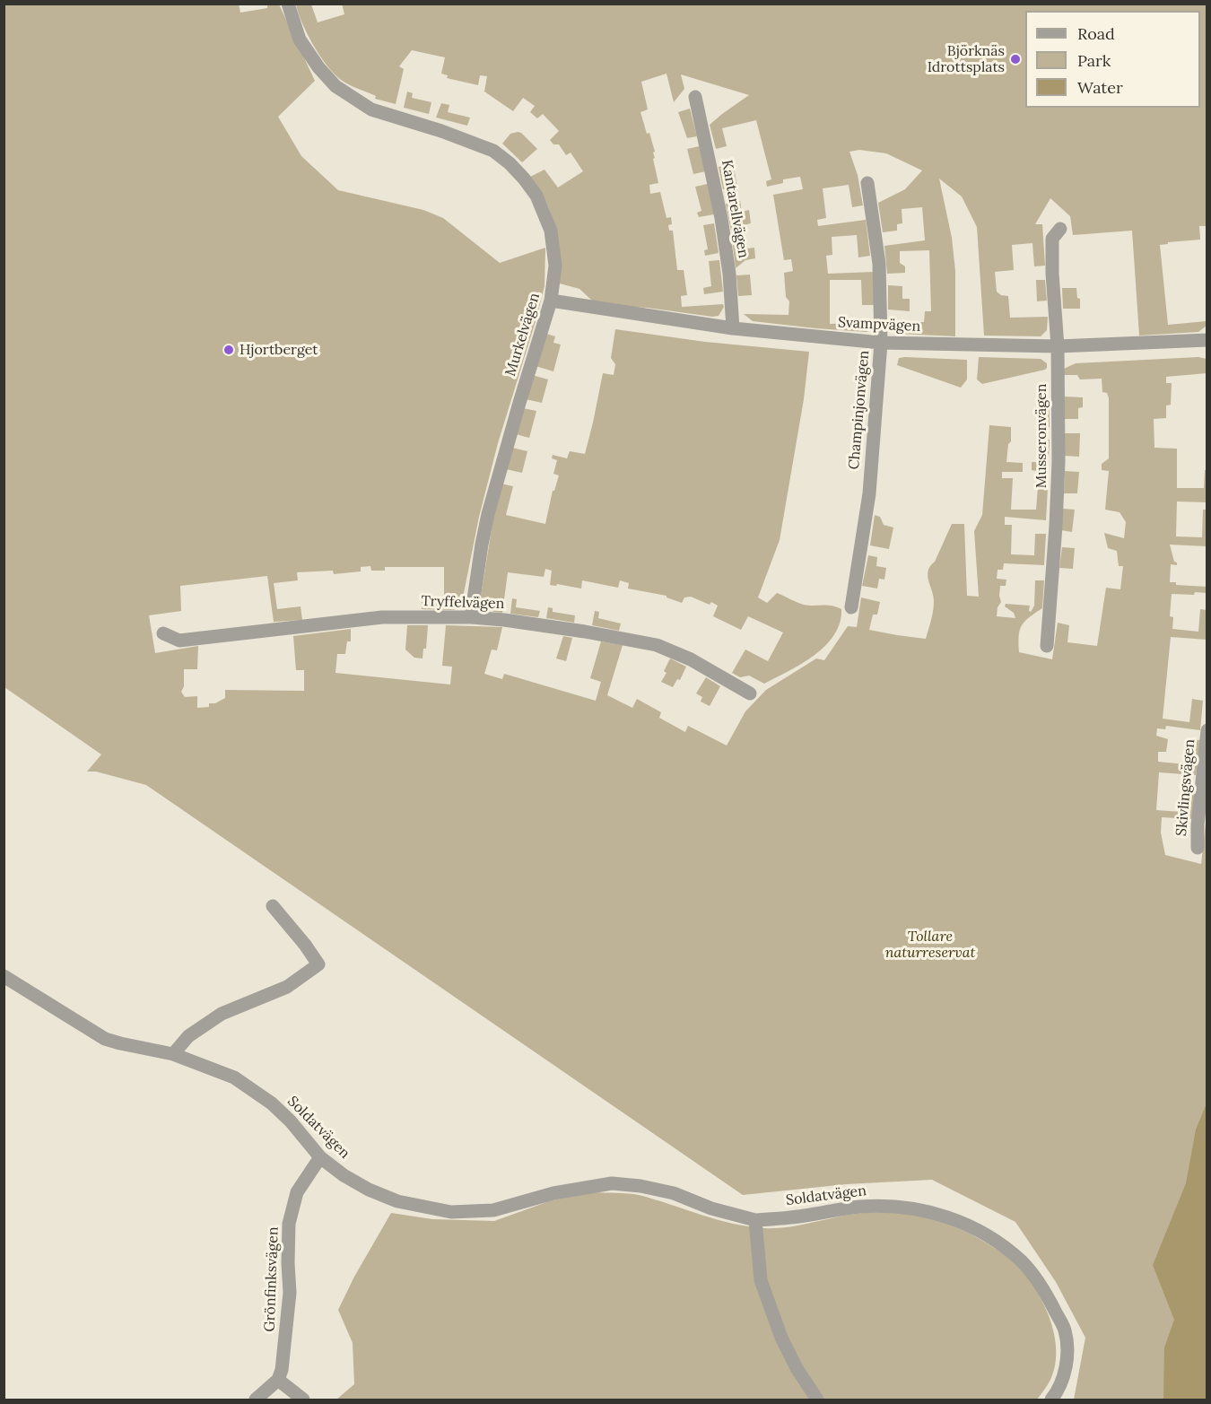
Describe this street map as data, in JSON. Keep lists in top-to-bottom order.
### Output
{
  "streets": {
    "street": [
      "Kantarellvägen",
      "Svampvägen",
      "Murkelvägen",
      "Champinjonvägen",
      "Musseronvägen",
      "Tryffelvägen",
      "Skivlingsvägen",
      "Soldatvägen",
      "Grönfinksvägen"
    ]
  },
  "crossings": [
    ["Kantarellvägen", "Svampvägen"],
    ["Svampvägen", "Murkelvägen"],
    ["Svampvägen", "Champinjonvägen"],
    ["Svampvägen", "Musseronvägen"],
    ["Murkelvägen", "Tryffelvägen"],
    ["Soldatvägen", "Grönfinksvägen"]
  ],
  "parks": ["Tollare naturreservat"],
  "places": ["Björknäs Idrottsplats", "Hjortberget"],
  "legend": ["Road", "Park", "Water"]
}
